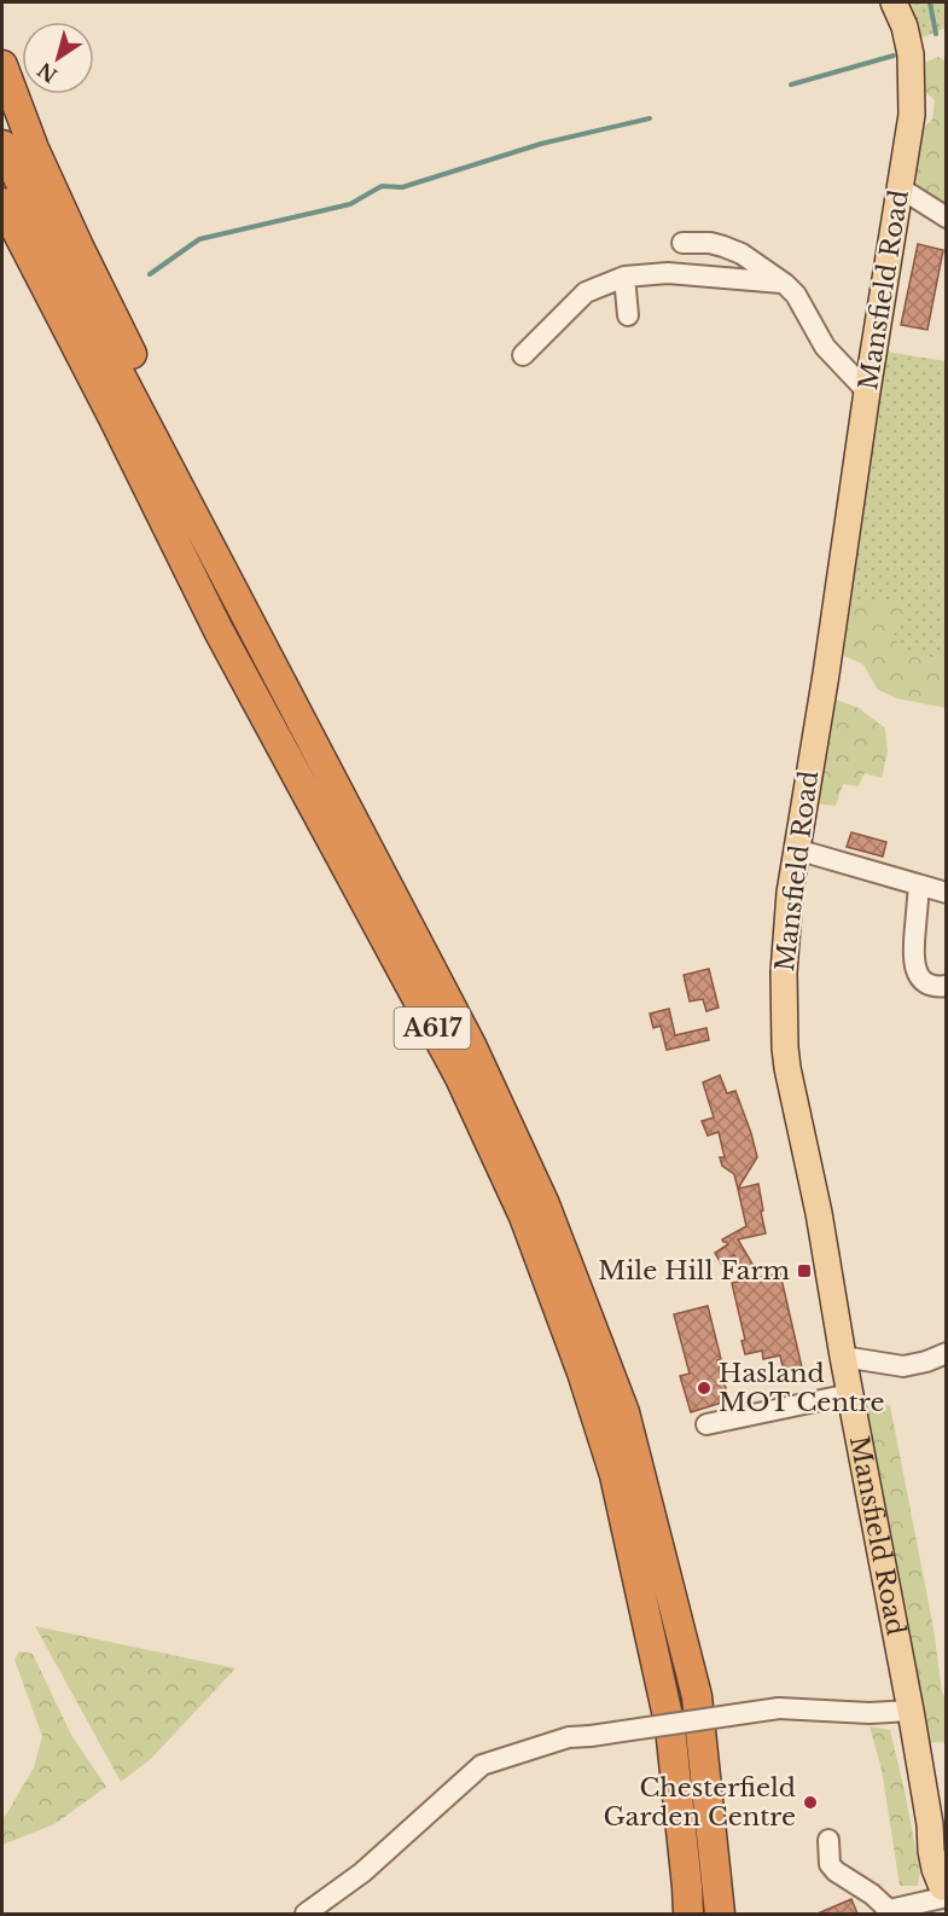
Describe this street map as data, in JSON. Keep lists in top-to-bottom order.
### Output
{
  "streets": {
    "highway": ["A617"],
    "main road": ["Mansfield Road"]
  },
  "places": {
    "transit": ["Mile Hill Farm"],
    "other": ["Hasland MOT Centre", "Chesterfield Garden Centre"]
  },
  "north": "bottom left"
}
